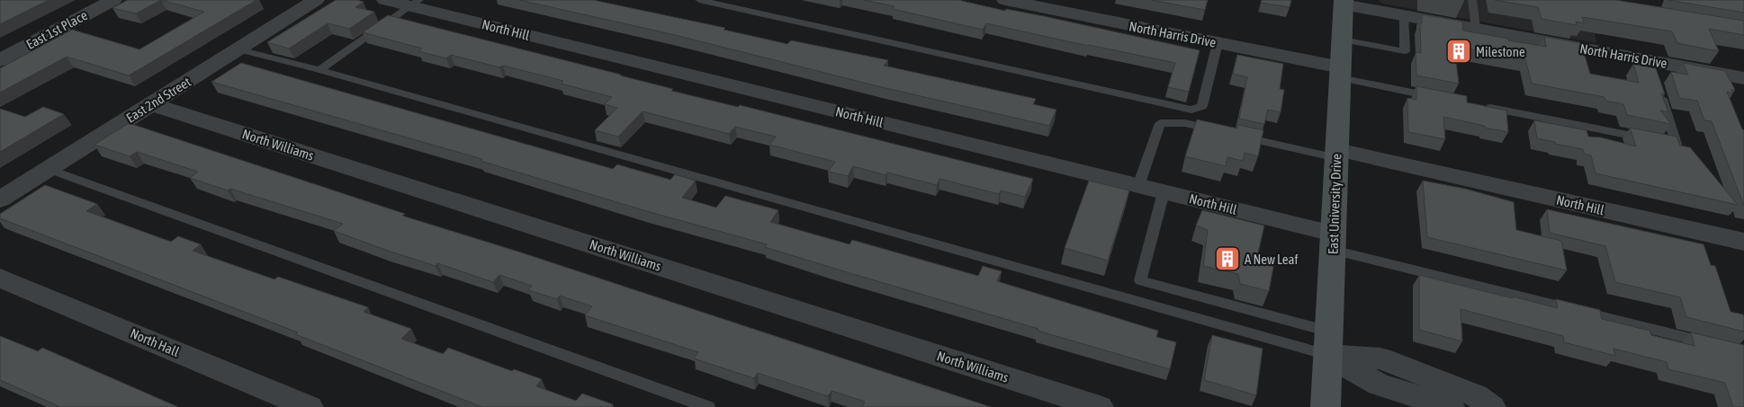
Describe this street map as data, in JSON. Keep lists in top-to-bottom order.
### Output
{
  "streets": {
    "main road": ["East University Drive"],
    "street": [
      "East 1st Place",
      "North Hill",
      "North Harris Drive",
      "East 2nd Street",
      "North Williams",
      "North Hall"
    ]
  },
  "crossings": [
    ["North Hill", "East University Drive"],
    ["North Harris Drive", "East University Drive"],
    ["East 2nd Street", "North Williams"]
  ],
  "places": {
    "building": ["Milestone", "A New Leaf"]
  }
}
